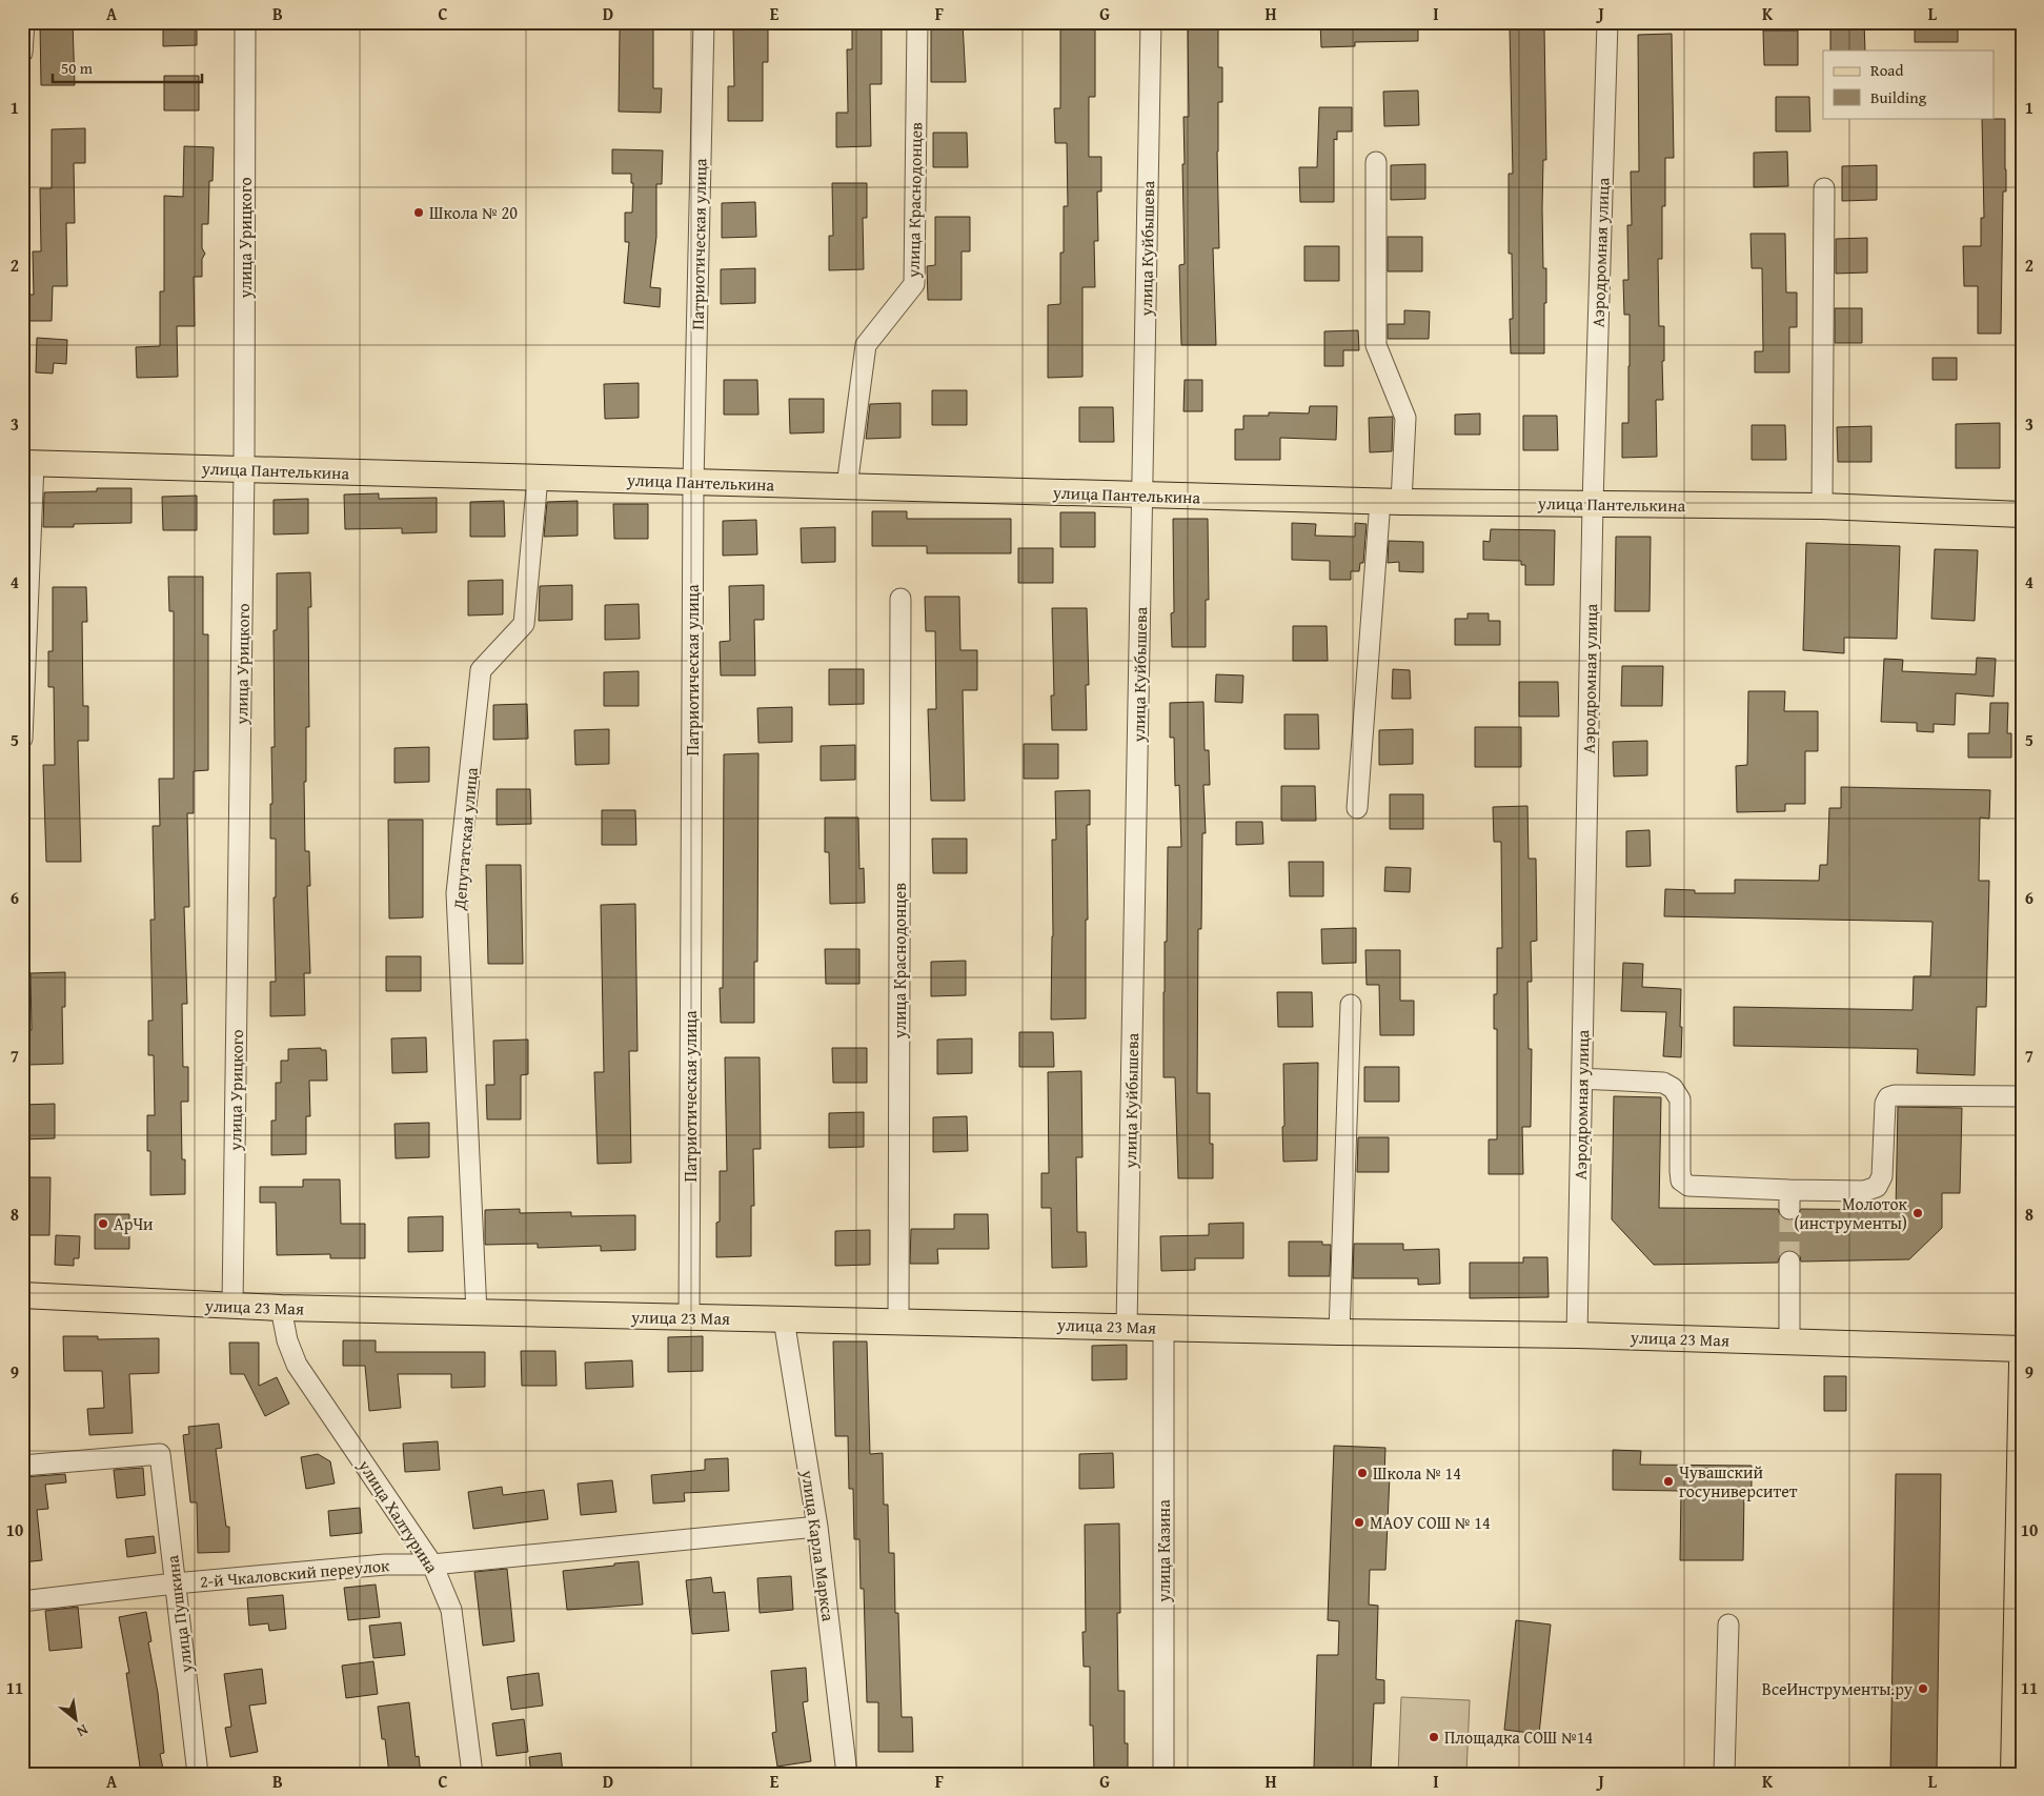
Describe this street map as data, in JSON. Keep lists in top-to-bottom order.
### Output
{
  "streets": {
    "main road": ["улица Пантелькина", "улица 23 Мая"],
    "street": [
      "улица Краснодонцев",
      "улица Урицкого",
      "Патриотическая улица",
      "улица Куйбышева",
      "Аэродромная улица",
      "Депутатская улица",
      "улица Халтурина",
      "улица Карла Маркса",
      "улица Казина",
      "2-й Чкаловский переулок",
      "улица Пушкина"
    ]
  },
  "crossings": [
    ["улица Краснодонцев", "улица Пантелькина"],
    ["улица Краснодонцев", "улица 23 Мая"],
    ["улица Урицкого", "улица Пантелькина"],
    ["улица Урицкого", "улица 23 Мая"],
    ["Патриотическая улица", "улица Пантелькина"],
    ["Патриотическая улица", "улица 23 Мая"],
    ["улица Куйбышева", "улица Пантелькина"],
    ["улица Куйбышева", "улица 23 Мая"],
    ["Аэродромная улица", "улица Пантелькина"],
    ["Аэродромная улица", "улица 23 Мая"],
    ["улица Пантелькина", "Депутатская улица"],
    ["Депутатская улица", "улица 23 Мая"],
    ["улица 23 Мая", "улица Халтурина"],
    ["улица 23 Мая", "улица Карла Маркса"],
    ["улица 23 Мая", "улица Казина"],
    ["улица Халтурина", "2-й Чкаловский переулок"],
    ["улица Карла Маркса", "2-й Чкаловский переулок"],
    ["2-й Чкаловский переулок", "улица Пушкина"]
  ],
  "places": [
    "Школа № 20",
    "Молоток (инструменты)",
    "АрЧи",
    "Школа № 14",
    "Чувашский госуниверситет",
    "МАОУ СОШ № 14",
    "ВсеИнструменты.ру",
    "Площадка СОШ №14"
  ],
  "legend": ["Road", "Building"],
  "scale_bar": "50 m",
  "north": "bottom right",
  "grid": {
    "columns": [
      "A",
      "B",
      "C",
      "D",
      "E",
      "F",
      "G",
      "H",
      "I",
      "J",
      "K",
      "L"
    ],
    "rows": [
      "1",
      "2",
      "3",
      "4",
      "5",
      "6",
      "7",
      "8",
      "9",
      "10",
      "11"
    ]
  }
}
